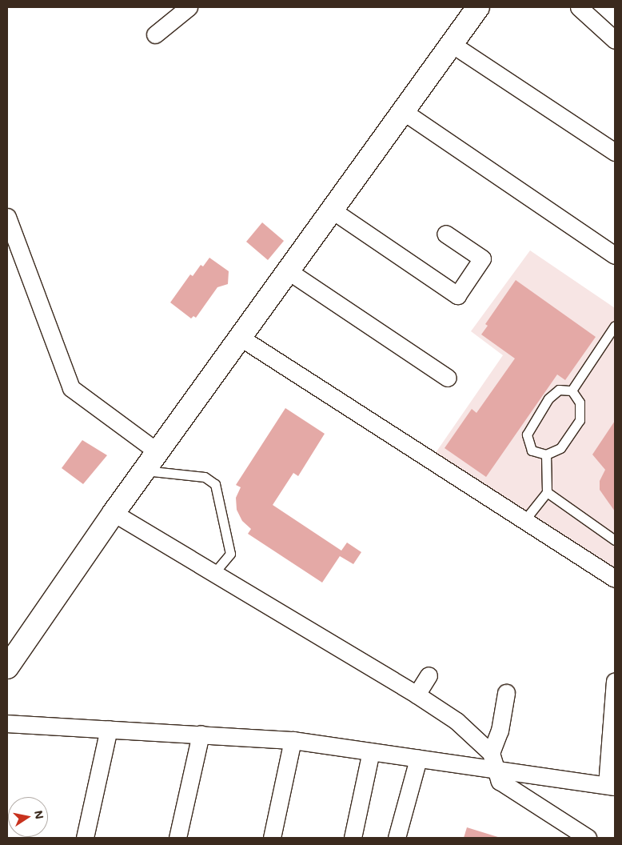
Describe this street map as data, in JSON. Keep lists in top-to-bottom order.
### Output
{
  "north": "right"
}
